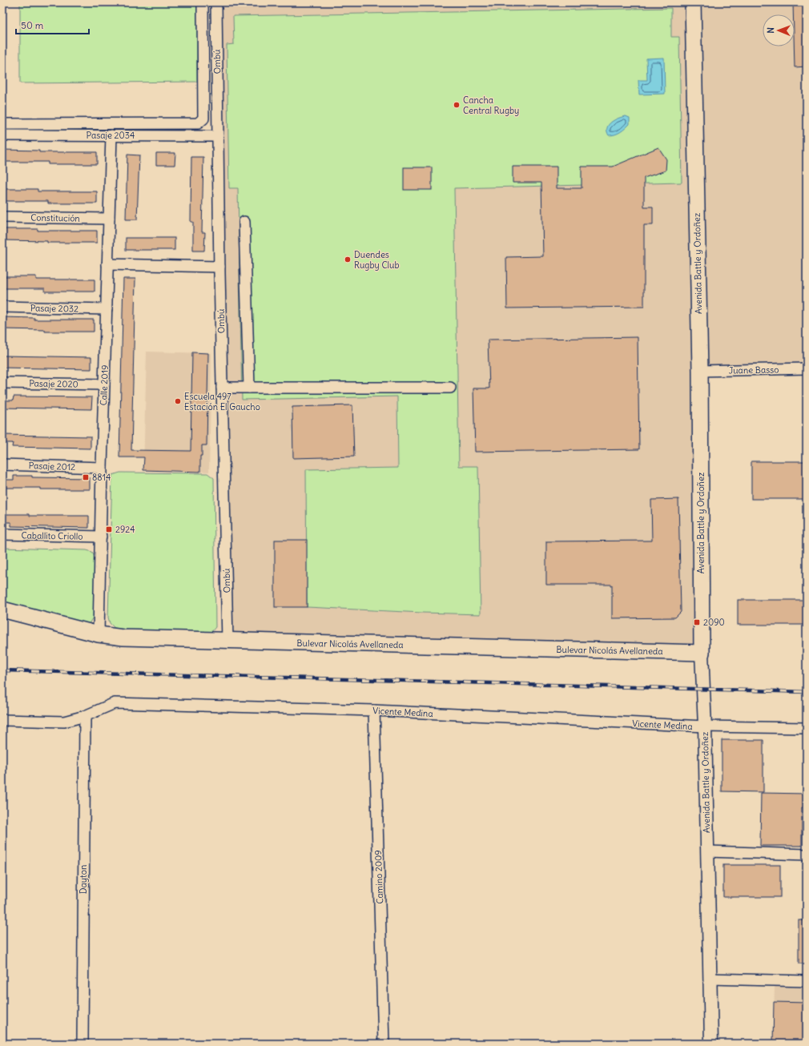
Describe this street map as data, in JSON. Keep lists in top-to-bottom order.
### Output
{
  "streets": {
    "main road": ["Avenida Battle y Ordoñez", "Bulevar Nicolás Avellaneda"],
    "street": [
      "Ombú",
      "Pasaje 2034",
      "Constitución",
      "Pasaje 2032",
      "Juane Basso",
      "Pasaje 2020",
      "Calle 2019",
      "Pasaje 2012",
      "Caballito Criollo",
      "Vicente Medina",
      "Camino 2009",
      "Dayton"
    ]
  },
  "crossings": [
    ["Ombú", "Pasaje 2034"],
    ["Ombú", "Bulevar Nicolás Avellaneda"],
    ["Pasaje 2034", "Calle 2019"],
    ["Constitución", "Calle 2019"],
    ["Avenida Battle y Ordoñez", "Juane Basso"],
    ["Avenida Battle y Ordoñez", "Bulevar Nicolás Avellaneda"],
    ["Avenida Battle y Ordoñez", "Vicente Medina"],
    ["Pasaje 2032", "Calle 2019"],
    ["Pasaje 2020", "Calle 2019"],
    ["Calle 2019", "Pasaje 2012"],
    ["Calle 2019", "Caballito Criollo"],
    ["Calle 2019", "Bulevar Nicolás Avellaneda"],
    ["Vicente Medina", "Camino 2009"],
    ["Vicente Medina", "Dayton"]
  ],
  "places": {
    "other": ["Cancha Central Rugby", "Duendes Rugby Club", "Escuela 497 Estación El Gaucho"],
    "transit": ["8814", "2924", "2090"]
  },
  "scale_bar": "50 m",
  "north": "left"
}
